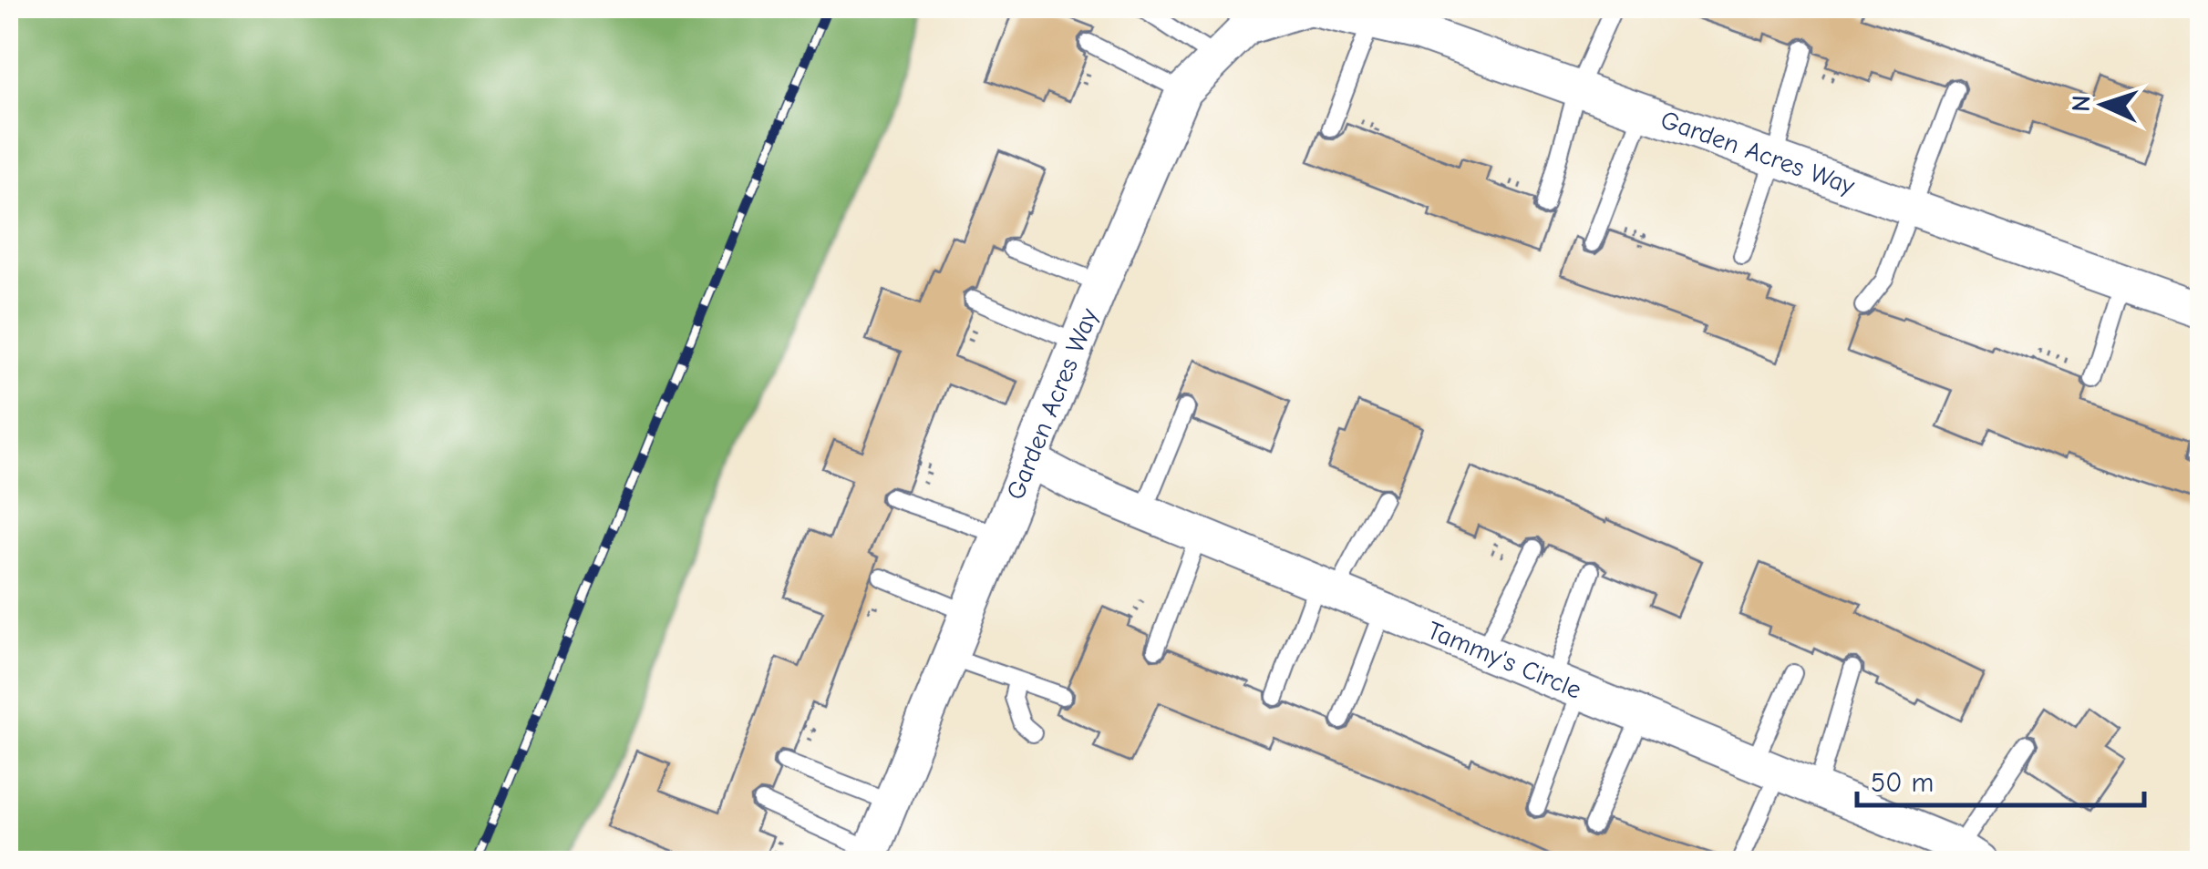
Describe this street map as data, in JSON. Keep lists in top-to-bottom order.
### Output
{
  "streets": {
    "street": ["Garden Acres Way", "Tammy's Circle"]
  },
  "crossings": [
    ["Garden Acres Way", "Tammy's Circle"]
  ],
  "scale_bar": "50 m",
  "north": "left"
}
